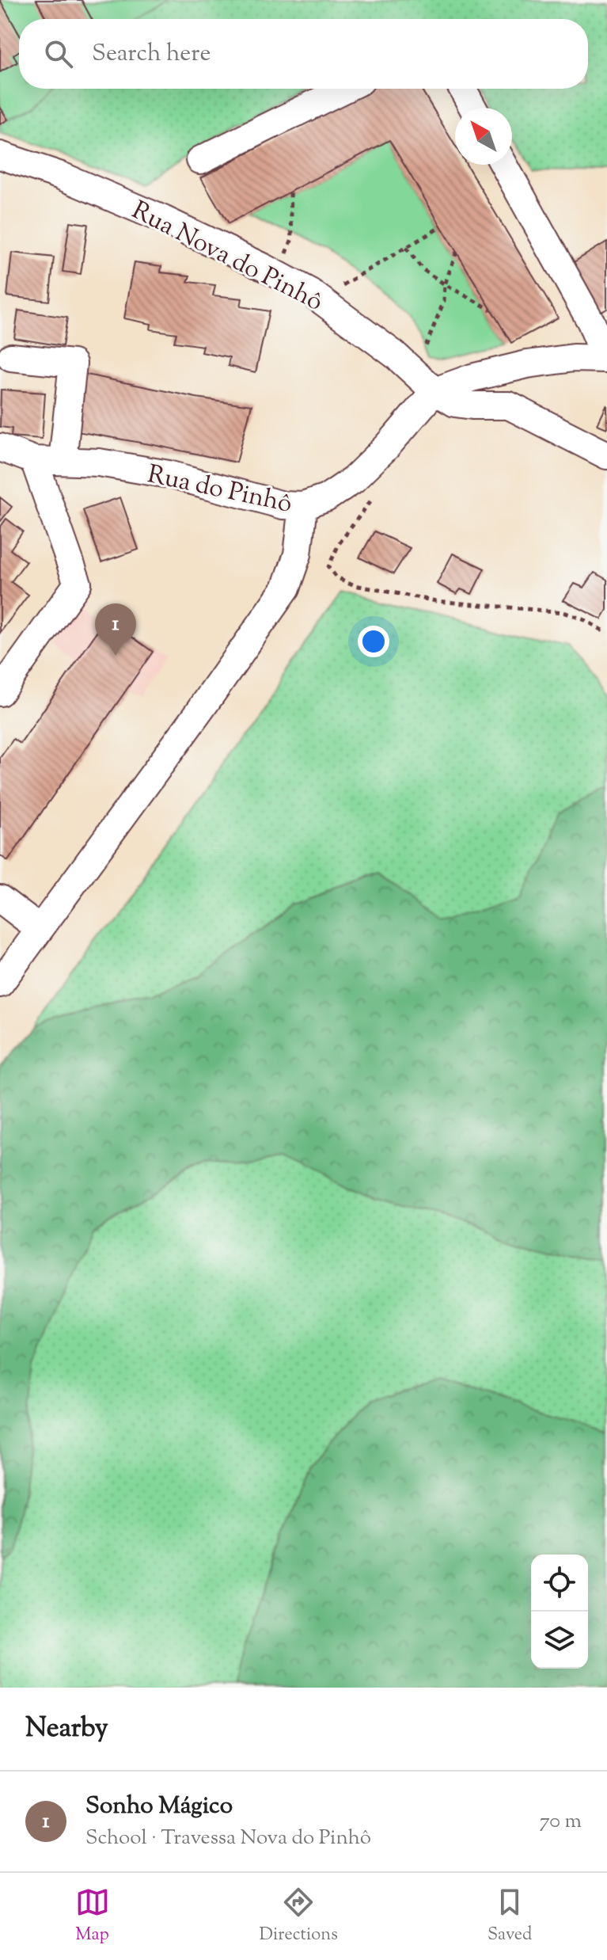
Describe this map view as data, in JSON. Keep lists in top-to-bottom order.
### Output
{
  "streets": {
    "street": ["Rua Nova do Pinhô", "Rua do Pinhô"]
  },
  "crossings": [
    ["Rua Nova do Pinhô", "Rua do Pinhô"]
  ],
  "north": "top left",
  "page": {
    "search": "Search here",
    "pins": "1",
    "heading": "Nearby",
    "list": [
      {
        "mark": "1",
        "name": "Sonho Mágico",
        "note": "School · Travessa Nova do Pinhô",
        "value": "70 m"
      }
    ],
    "nav": ["Map", "Directions", "Saved"]
  }
}
